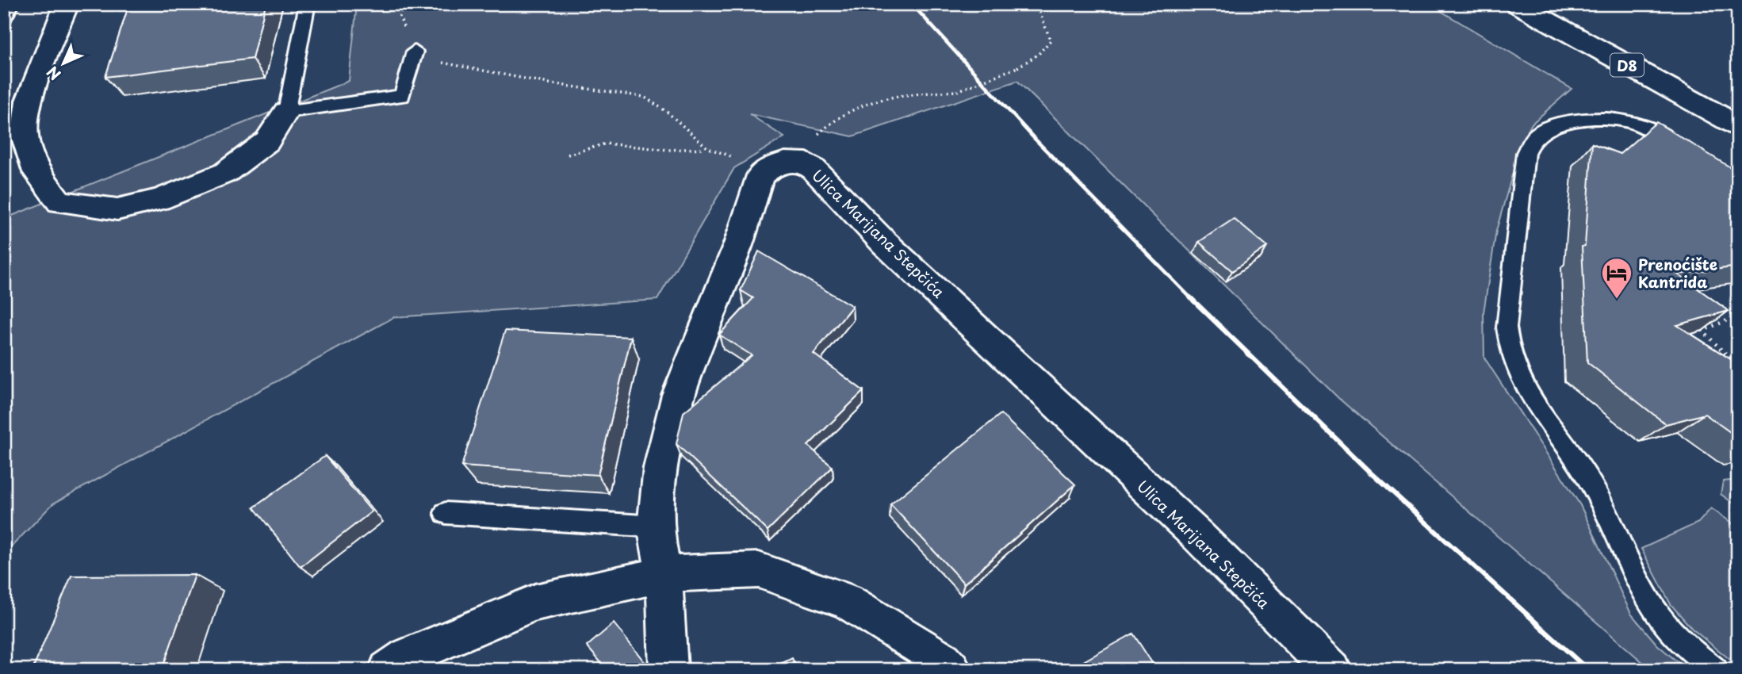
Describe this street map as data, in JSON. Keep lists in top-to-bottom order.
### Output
{
  "streets": {
    "street": ["D8", "Ulica Marijana Stepčića"]
  },
  "places": {
    "hotel": ["Prenoćište Kantrida"]
  },
  "north": "bottom left"
}
